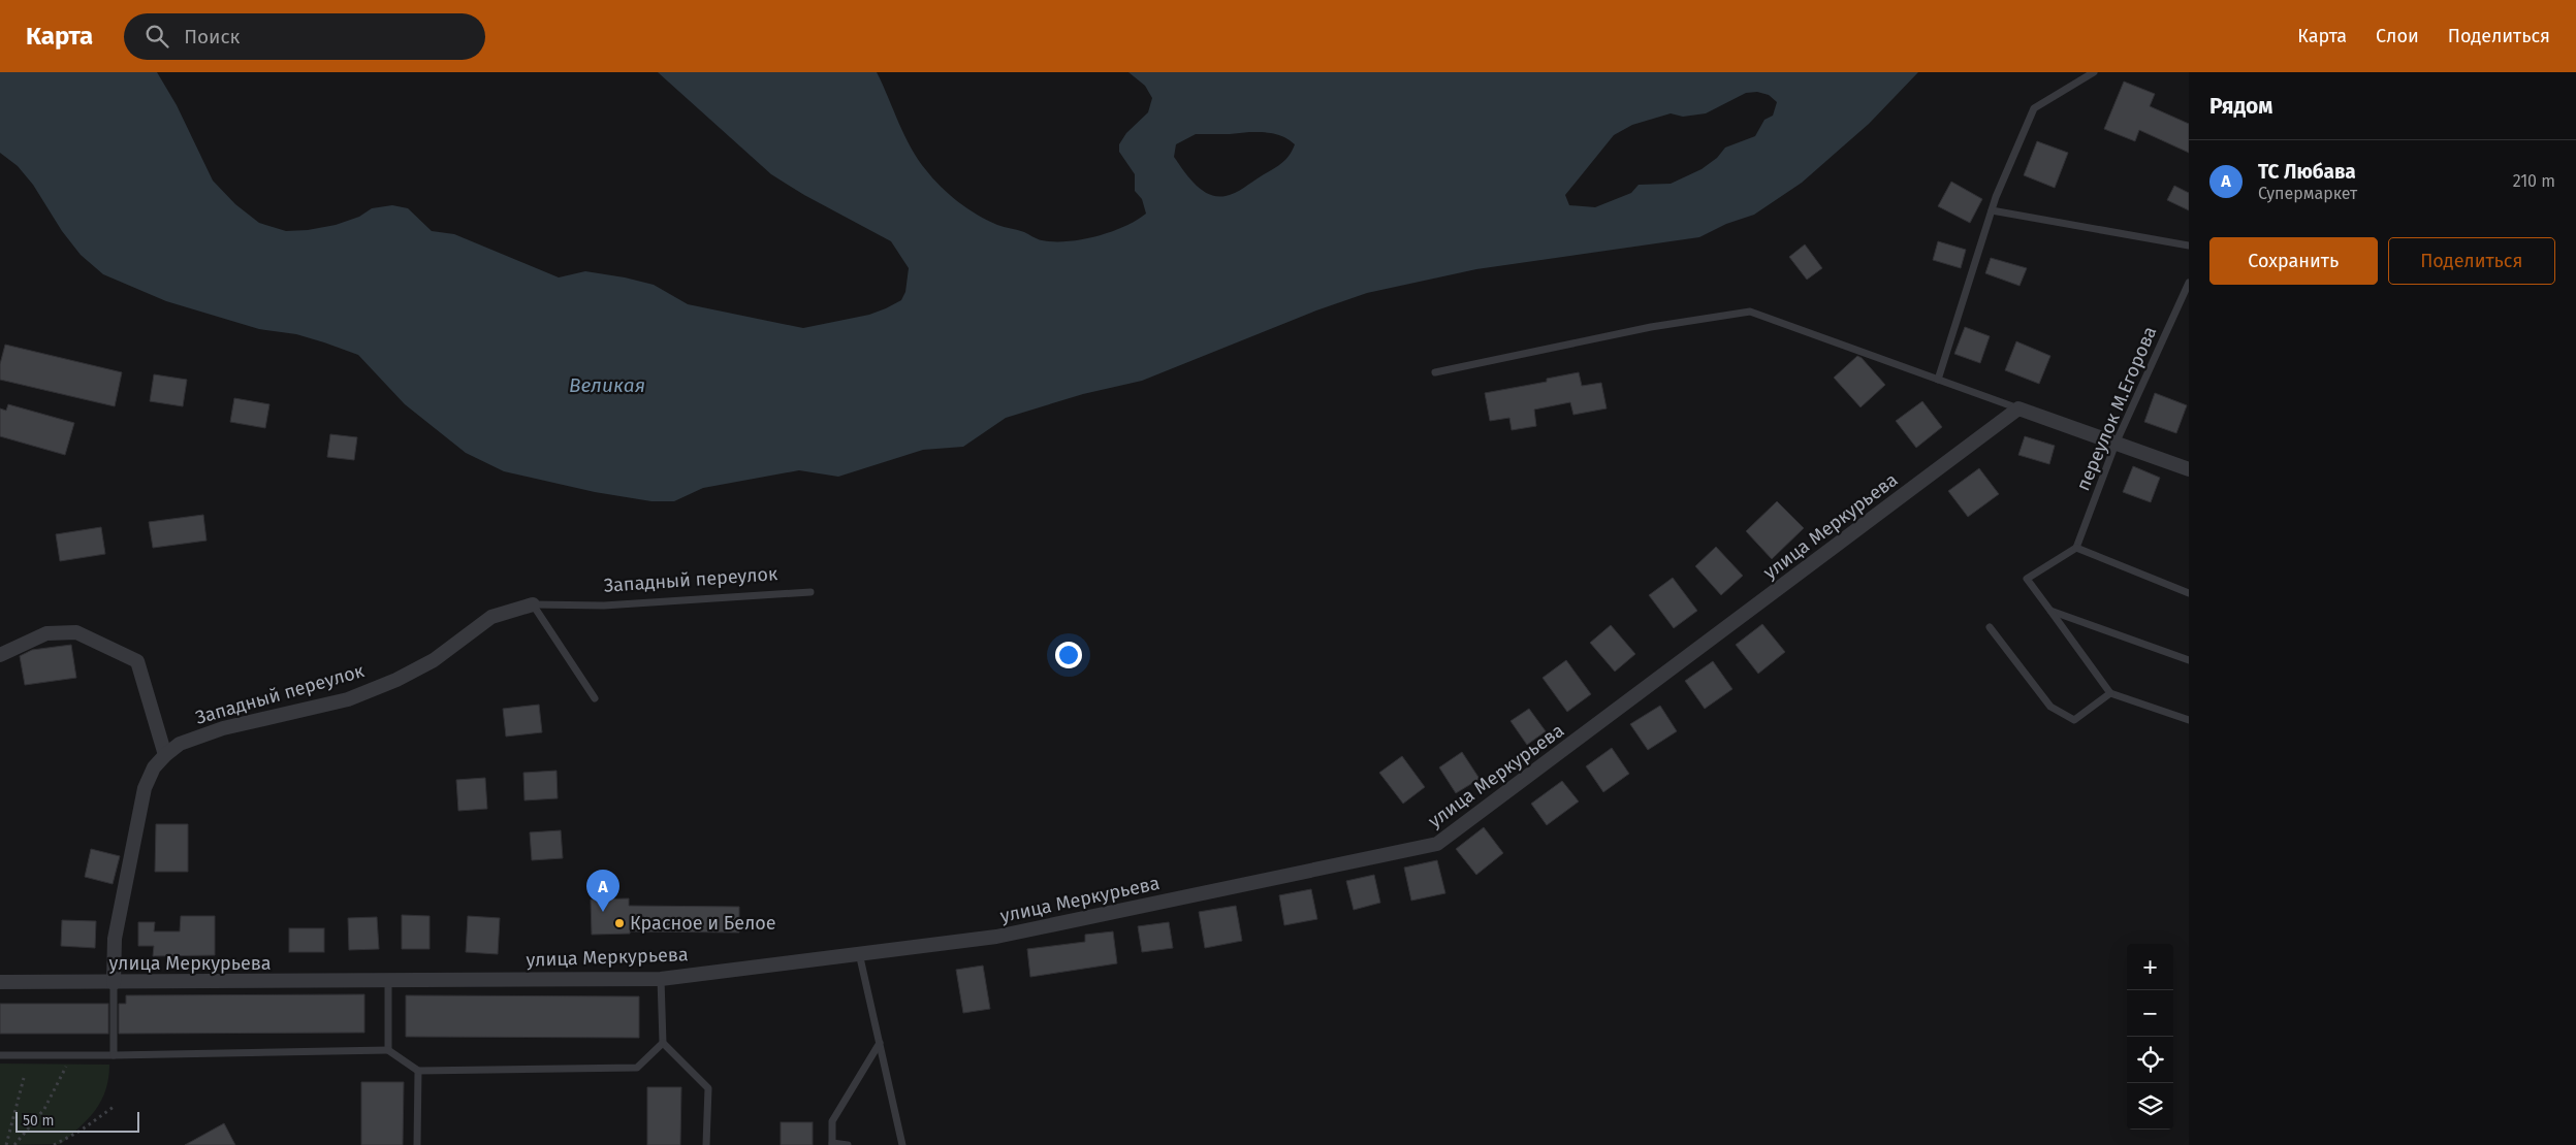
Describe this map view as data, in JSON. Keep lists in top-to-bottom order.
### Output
{
  "streets": {
    "street": ["улица Меркурьева", "Западный переулок"],
    "lane": ["переулок М.Егорова"]
  },
  "crossings": [
    ["улица Меркурьева", "Западный переулок"]
  ],
  "water": ["Великая"],
  "places": ["Красное и Белое"],
  "scale_bar": "50 m",
  "page": {
    "header": "Карта",
    "search": "Поиск",
    "nav": ["Карта", "Слои", "Поделиться"],
    "heading": "Рядом",
    "list": [
      {
        "mark": "A",
        "name": "ТС Любава",
        "note": "Супермаркет",
        "value": "210 m"
      }
    ],
    "buttons": ["Сохранить", "Поделиться"],
    "pins": "A",
    "map_buttons": ["+", "−"],
    "scale": "50 m"
  }
}
